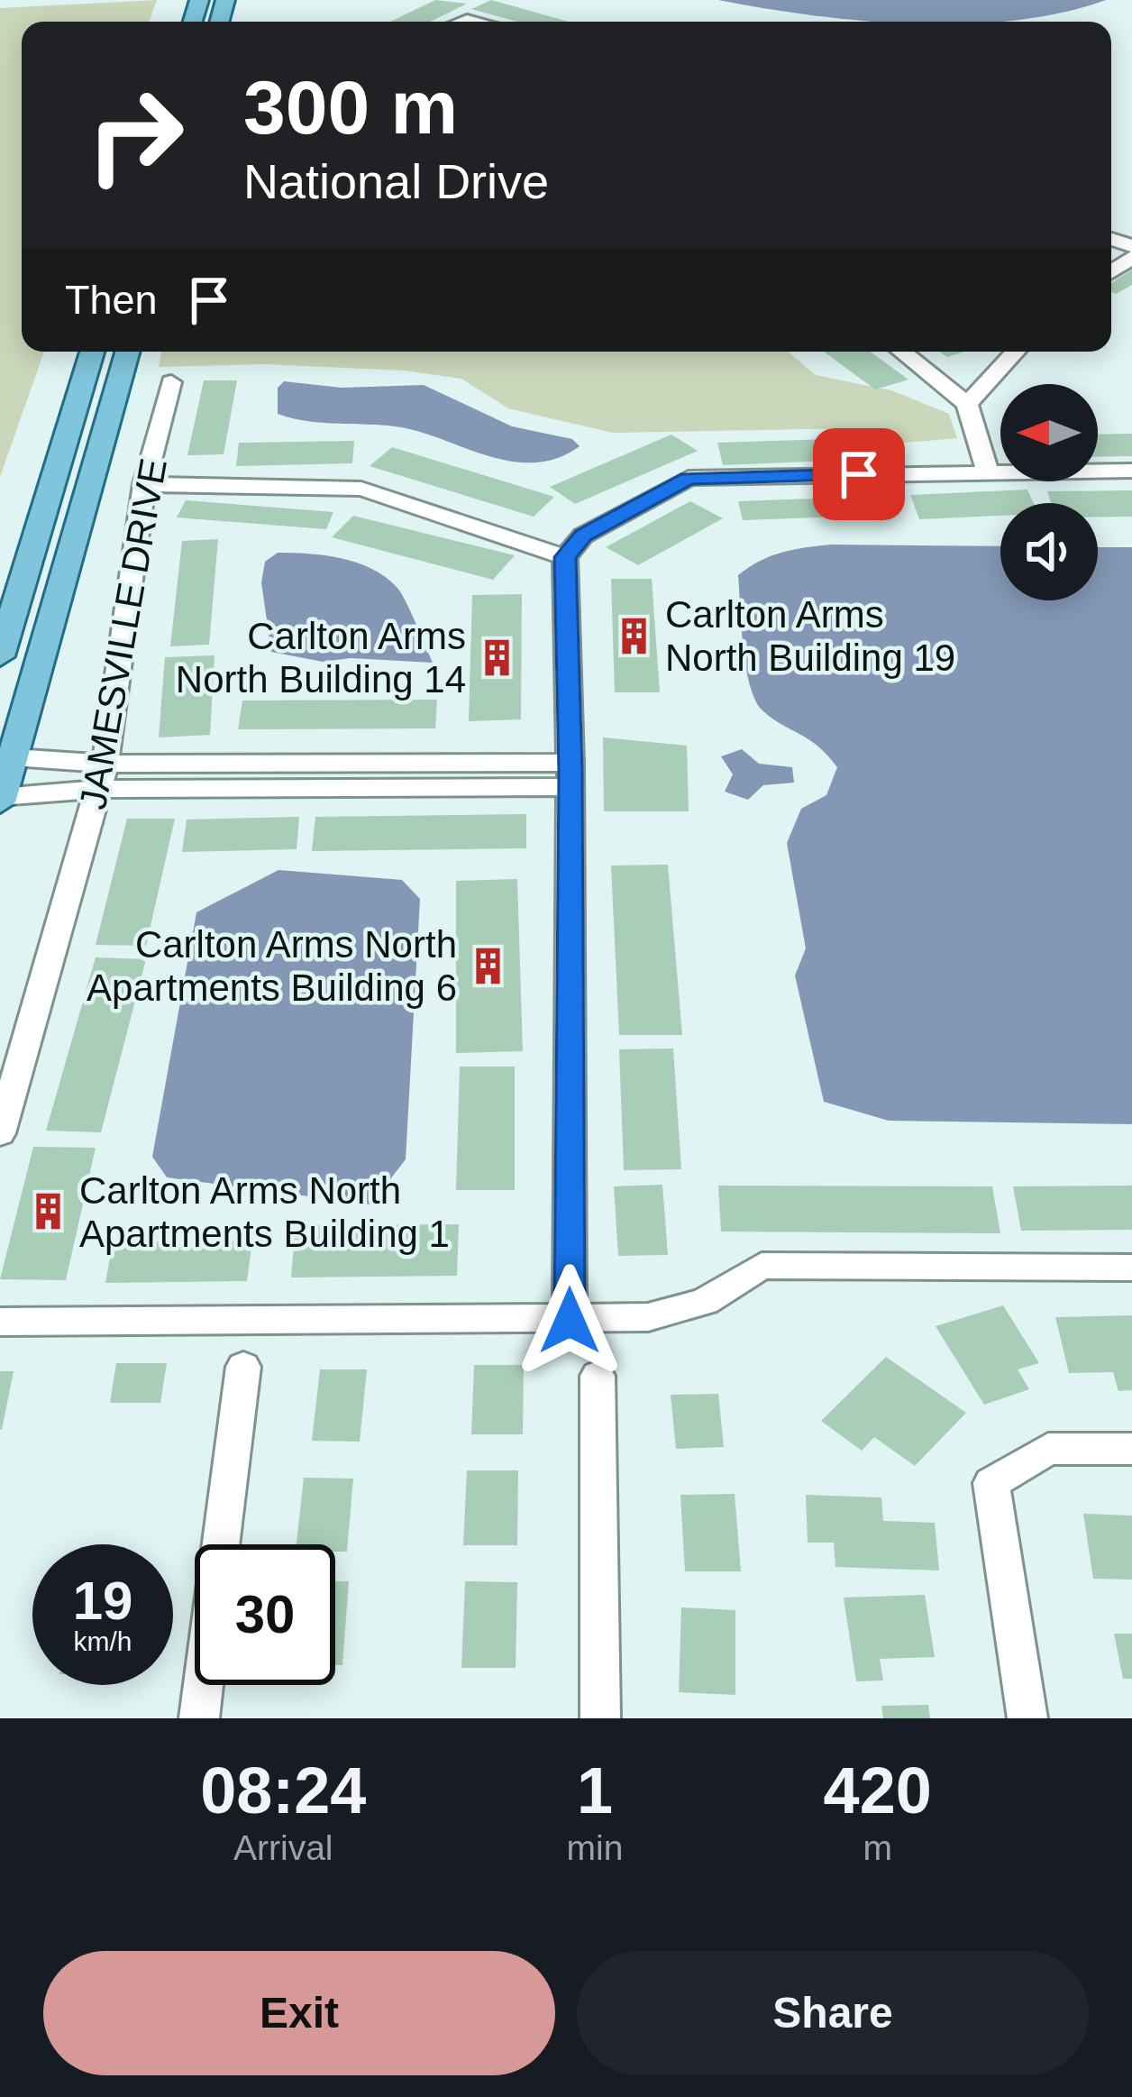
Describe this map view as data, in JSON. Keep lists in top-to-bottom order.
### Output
{
  "streets": {
    "street": ["JAMESVILLE DRIVE"]
  },
  "places": {
    "building": [
      "Carlton Arms North Building 19",
      "Carlton Arms North Building 14",
      "Carlton Arms North Apartments Building 6",
      "Carlton Arms North Apartments Building 1"
    ]
  },
  "north": "left",
  "page": {
    "turn": ["300 m", "National Drive"],
    "then": "Then",
    "speed": "19 km/h",
    "limit": "30",
    "eta": [
      "08:24",
      "Arrival",
      "1",
      "min",
      "420",
      "m"
    ],
    "buttons": ["Exit", "Share"]
  }
}
